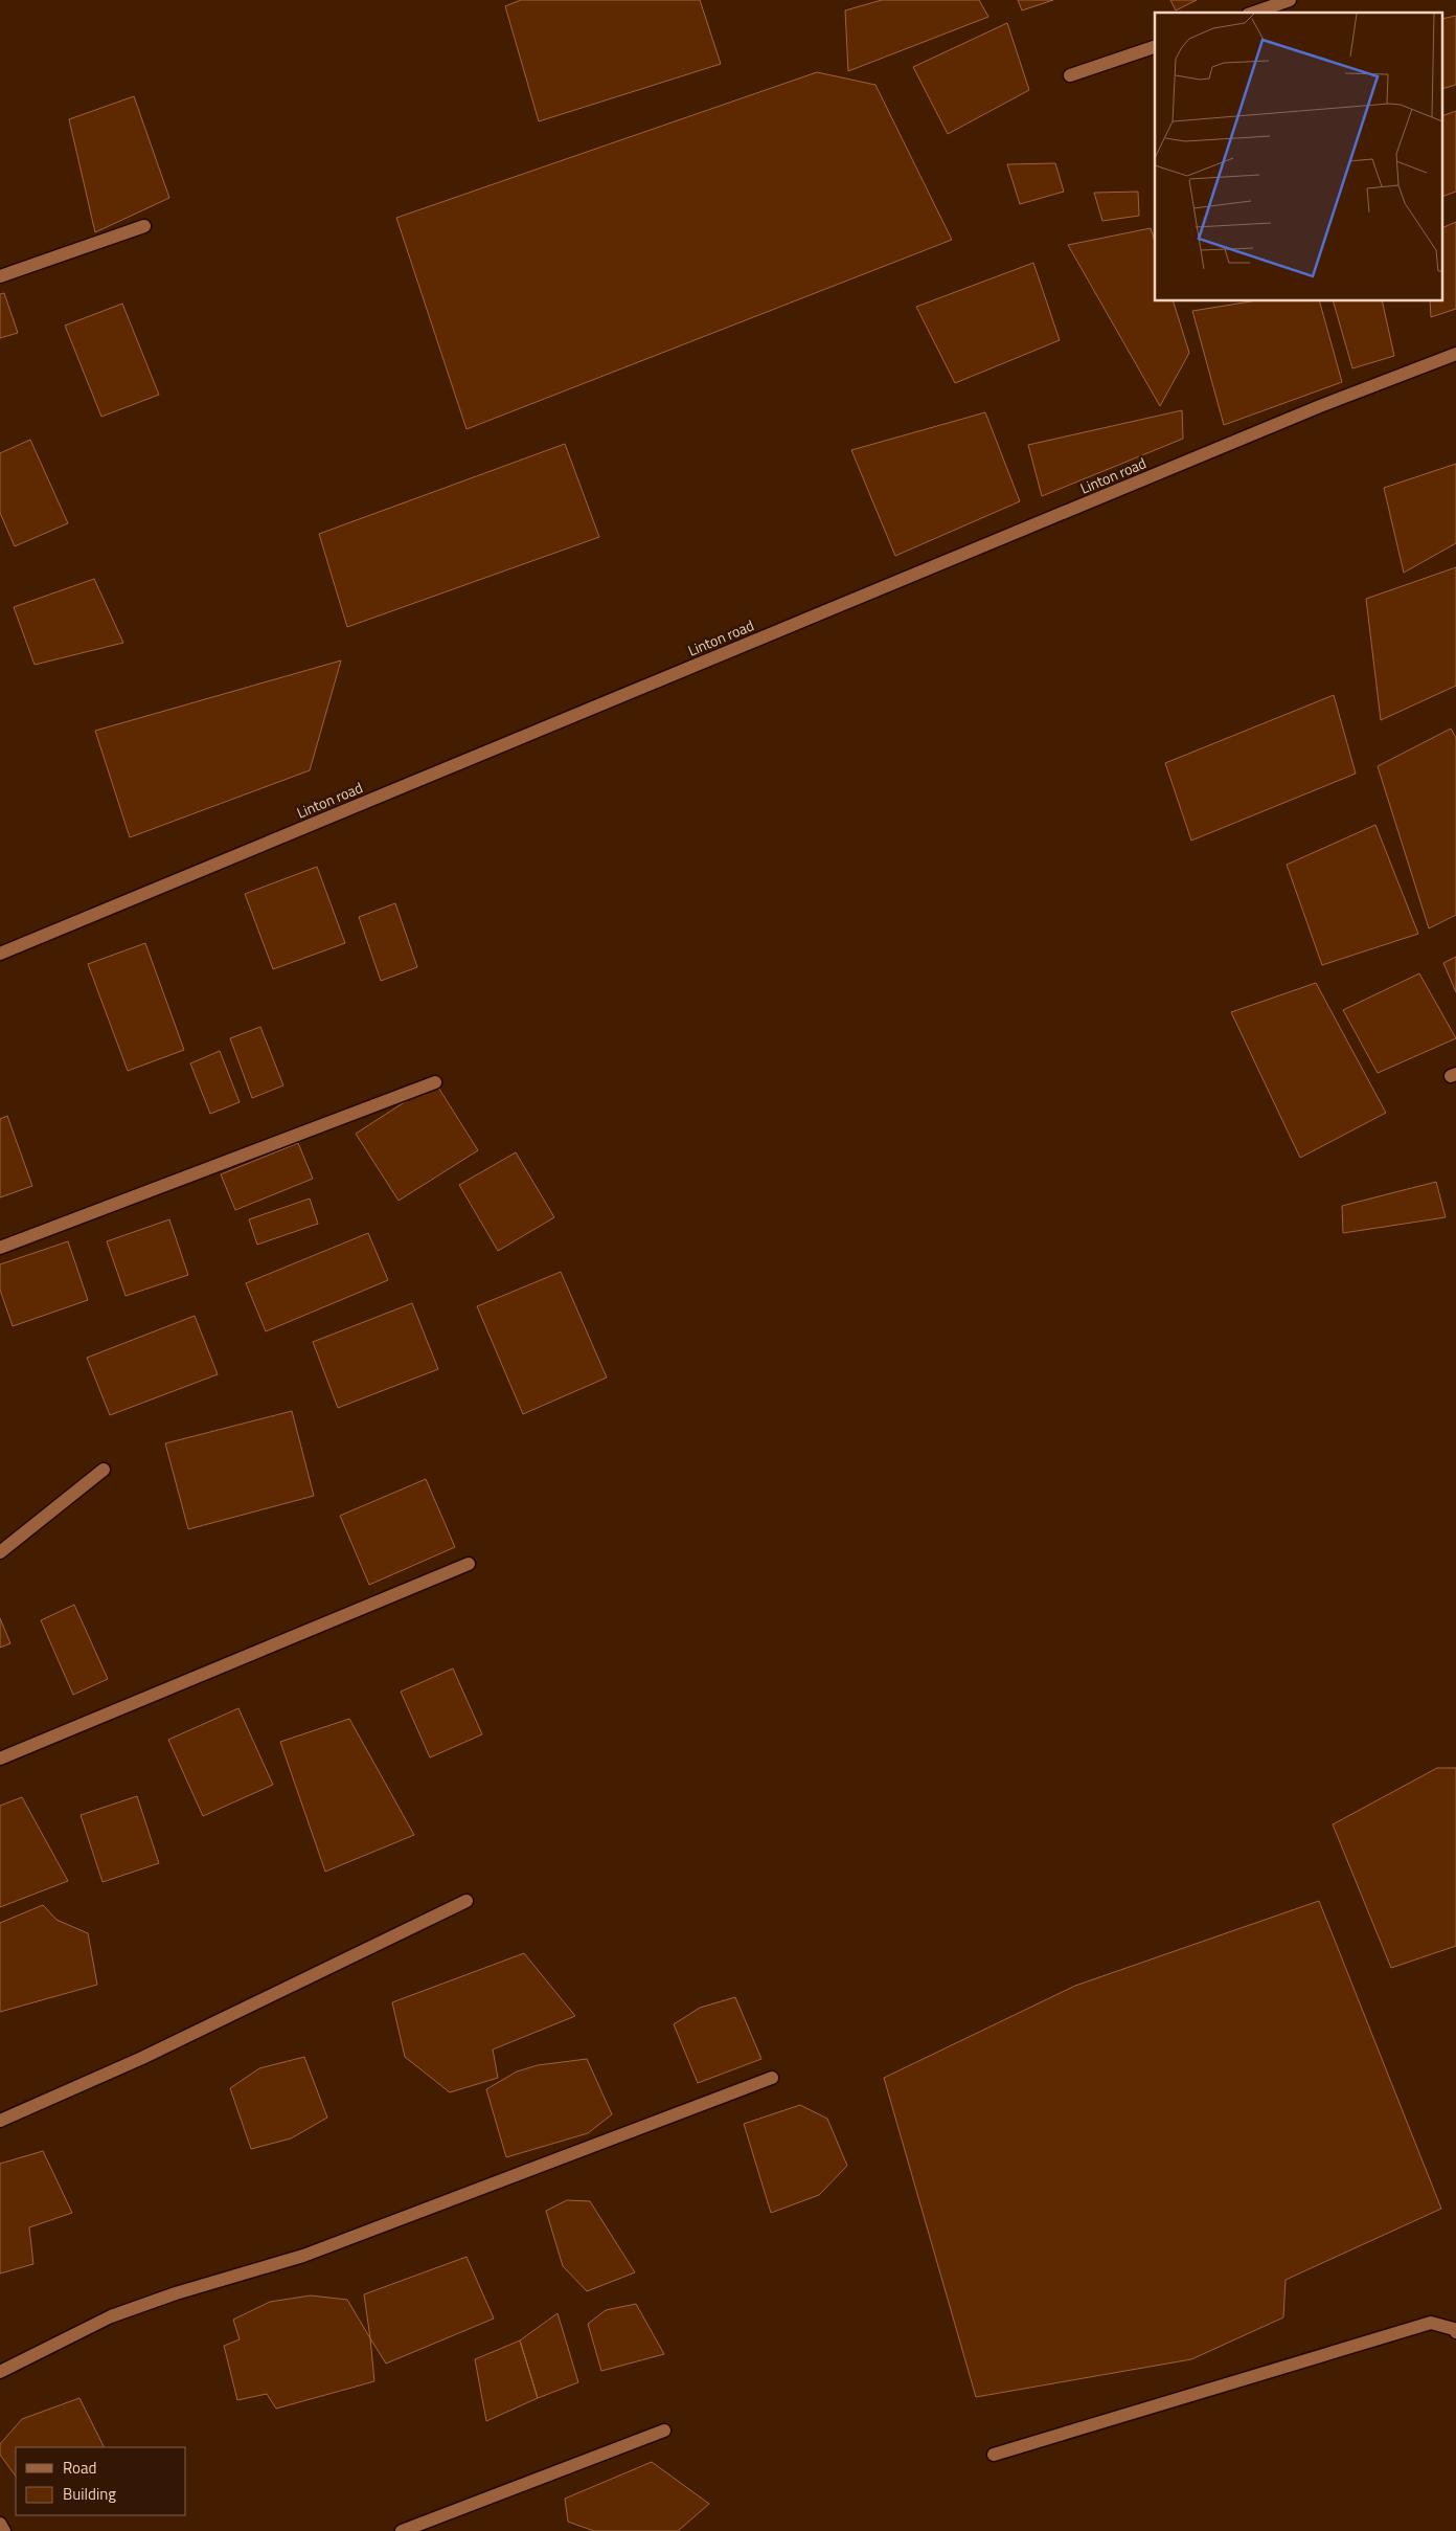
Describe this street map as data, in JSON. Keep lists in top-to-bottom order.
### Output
{
  "streets": {
    "street": ["Linton road"]
  },
  "legend": ["Road", "Building"]
}
